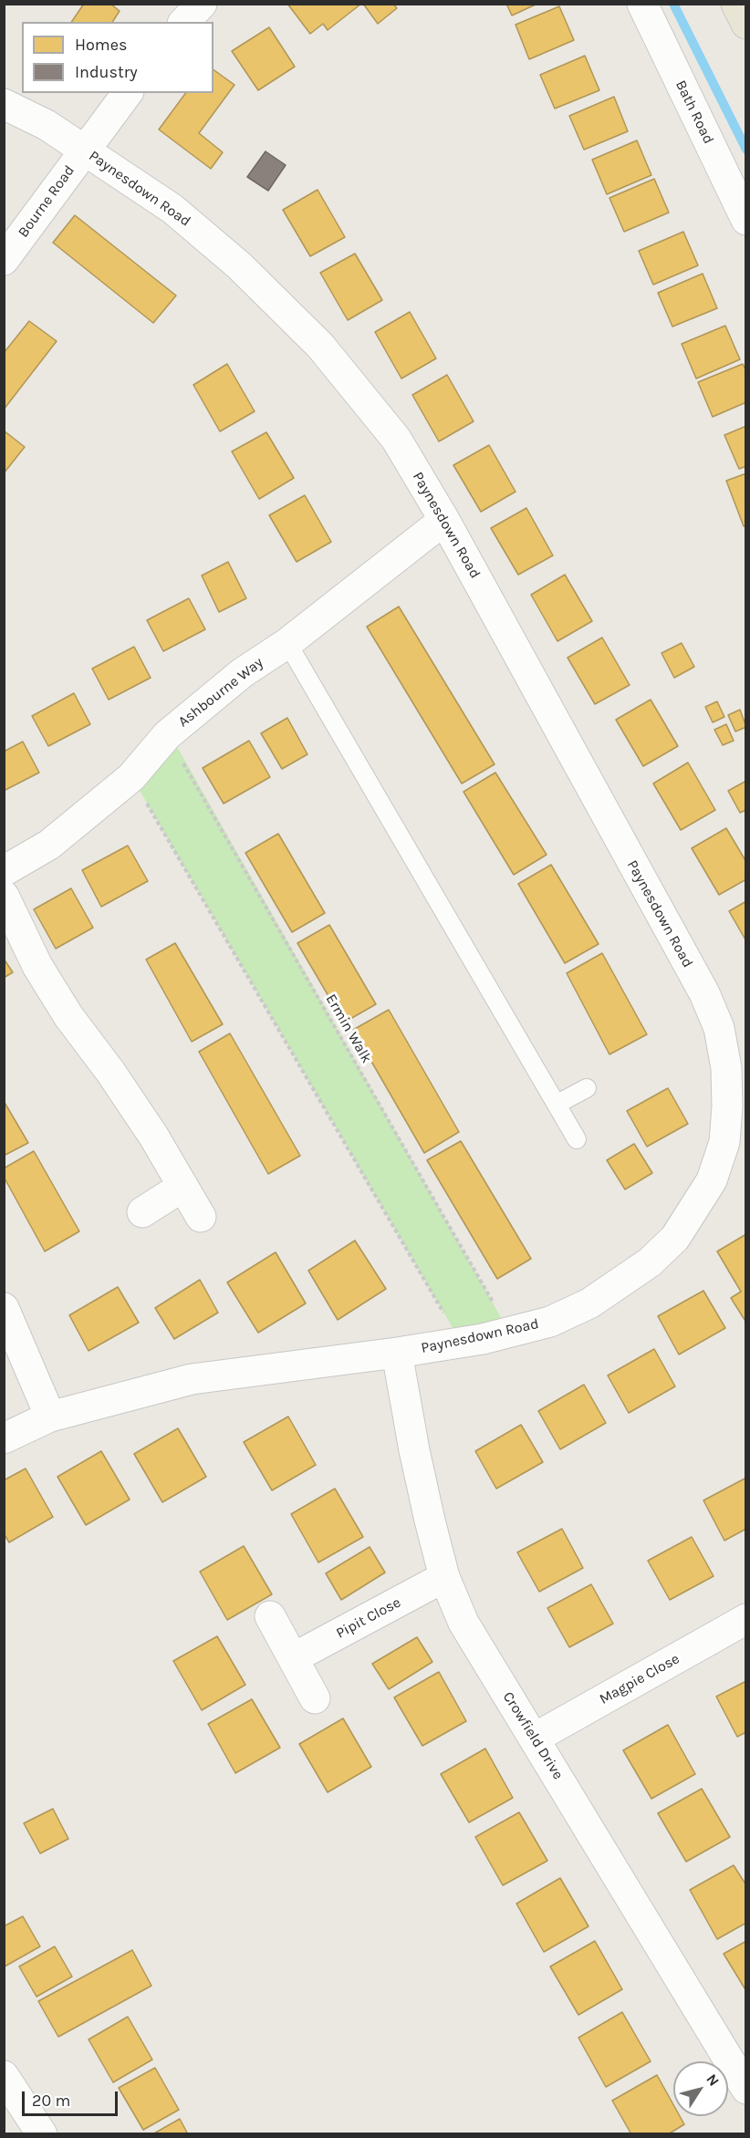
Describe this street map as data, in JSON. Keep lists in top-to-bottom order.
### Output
{
  "streets": {
    "street": [
      "Bath Road",
      "Paynesdown Road",
      "Bourne Road",
      "Ashbourne Way",
      "Pipit Close",
      "Magpie Close",
      "Crowfield Drive"
    ],
    "path": ["Ermin Walk"]
  },
  "crossings": [
    ["Paynesdown Road", "Bourne Road"],
    ["Paynesdown Road", "Ashbourne Way"],
    ["Paynesdown Road", "Ermin Walk"],
    ["Paynesdown Road", "Crowfield Drive"],
    ["Ashbourne Way", "Ermin Walk"],
    ["Pipit Close", "Crowfield Drive"],
    ["Magpie Close", "Crowfield Drive"]
  ],
  "legend": ["Homes", "Industry"],
  "scale_bar": "20 m",
  "north": "top right"
}
